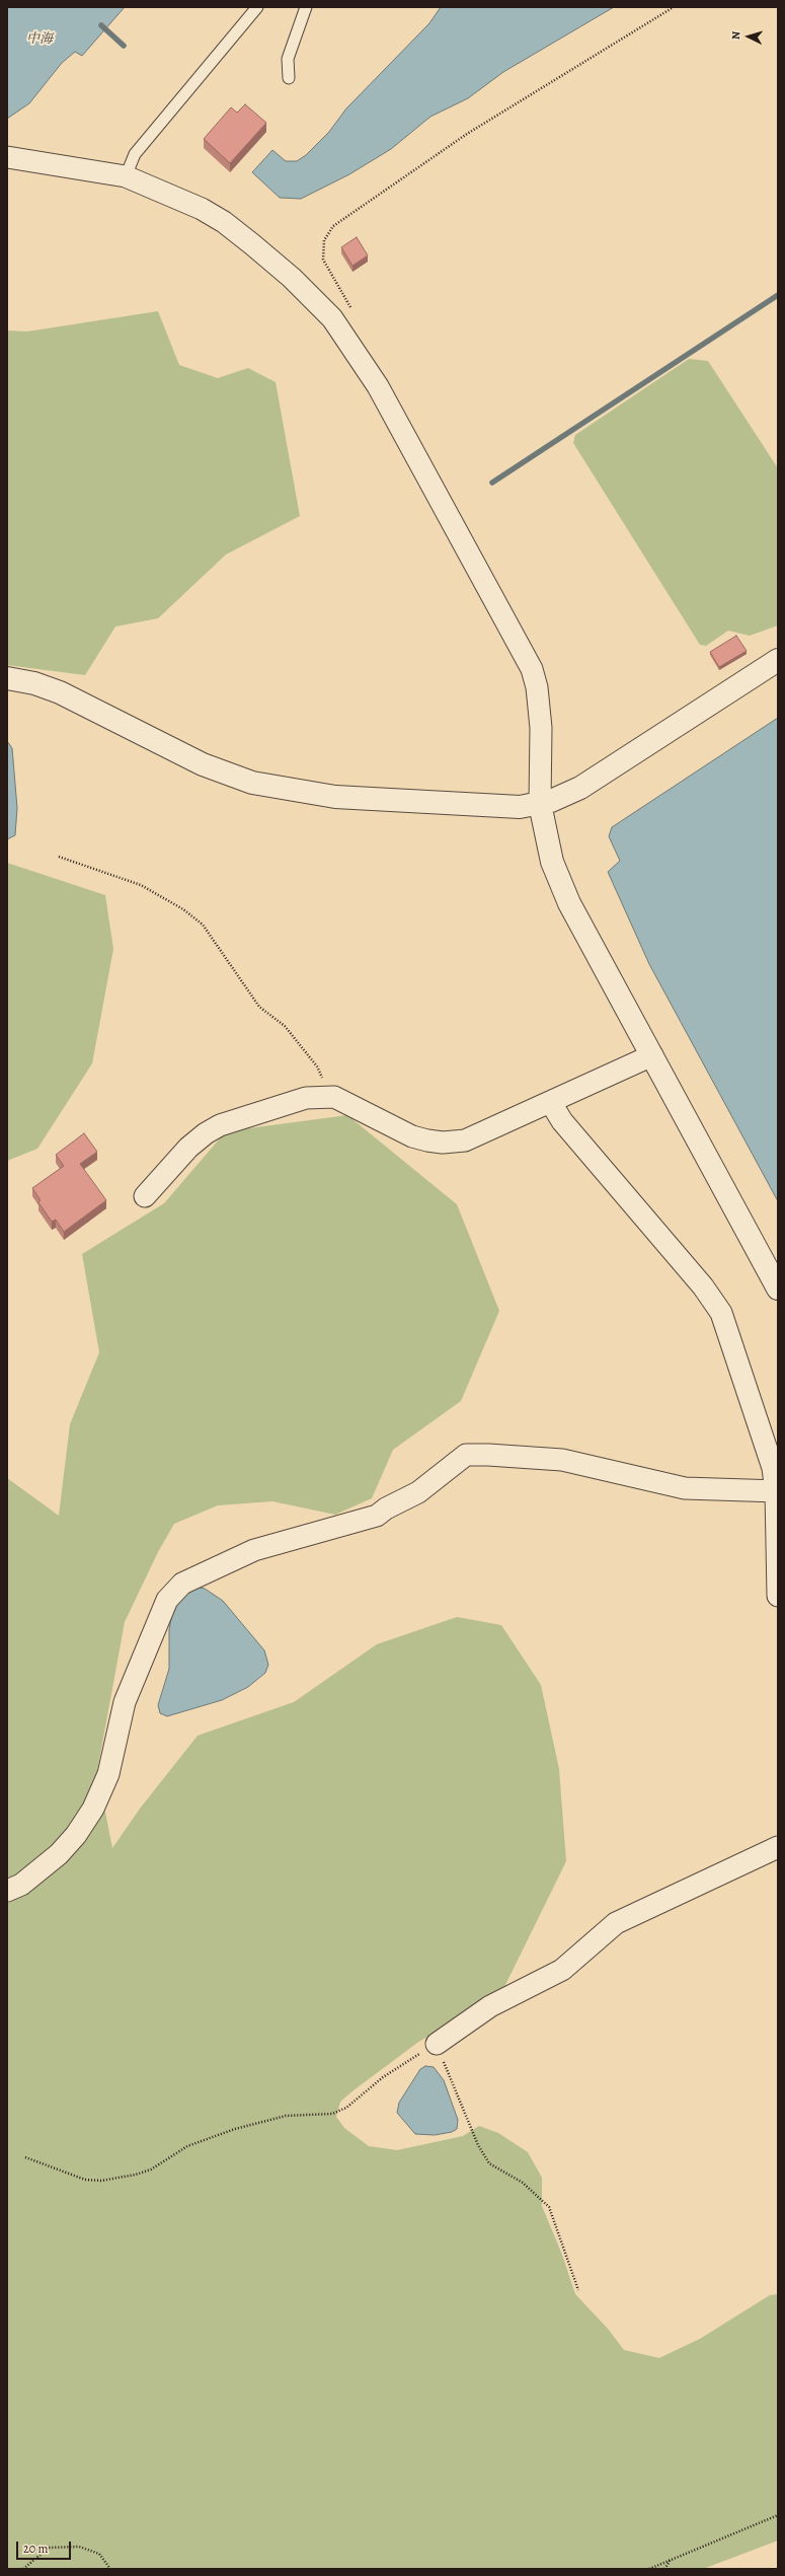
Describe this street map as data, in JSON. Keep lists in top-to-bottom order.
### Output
{
  "water": ["中海"],
  "scale_bar": "20 m",
  "north": "left"
}
